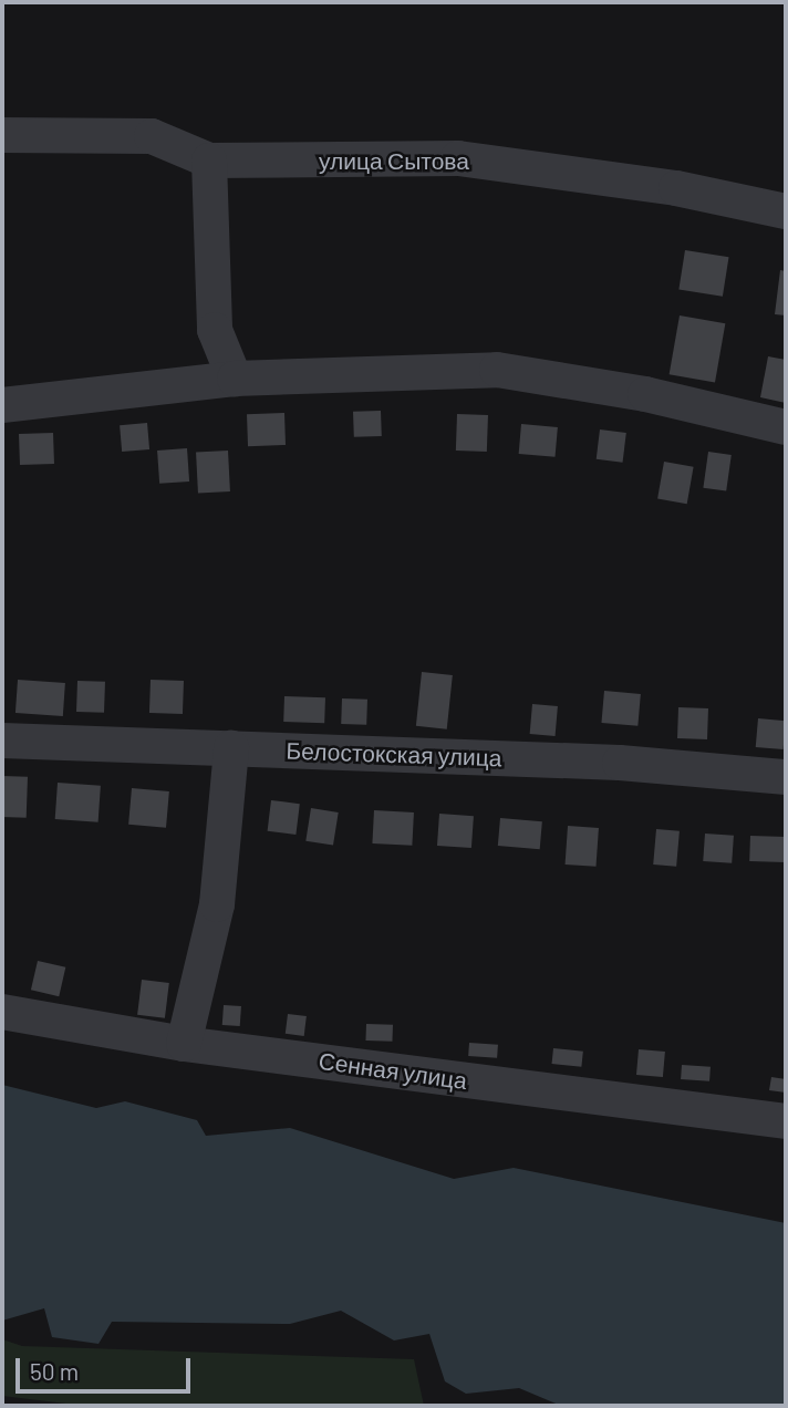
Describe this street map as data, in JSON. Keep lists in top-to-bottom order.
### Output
{
  "streets": {
    "street": ["улица Сытова", "Белостокская улица", "Сенная улица"]
  },
  "scale_bar": "50 m"
}
